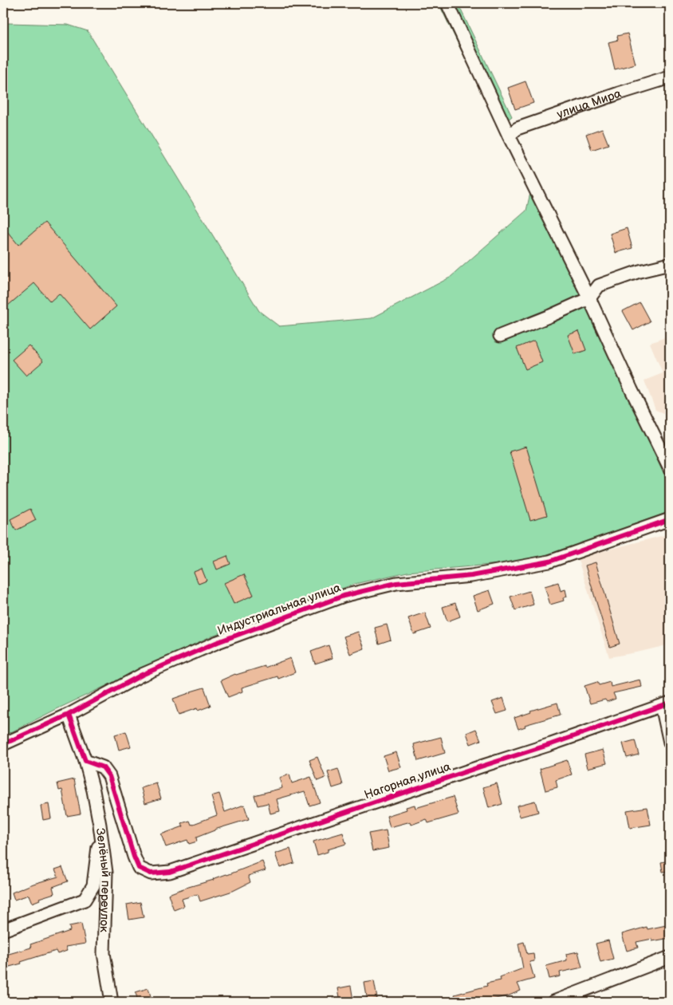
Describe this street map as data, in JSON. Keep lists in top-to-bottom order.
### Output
{
  "streets": {
    "street": [
      "улица Мира",
      "Индустриальная улица",
      "Нагорная улица",
      "Зелёный переулок"
    ]
  },
  "crossings": [
    ["Индустриальная улица", "Зелёный переулок"],
    ["Нагорная улица", "Зелёный переулок"]
  ]
}
